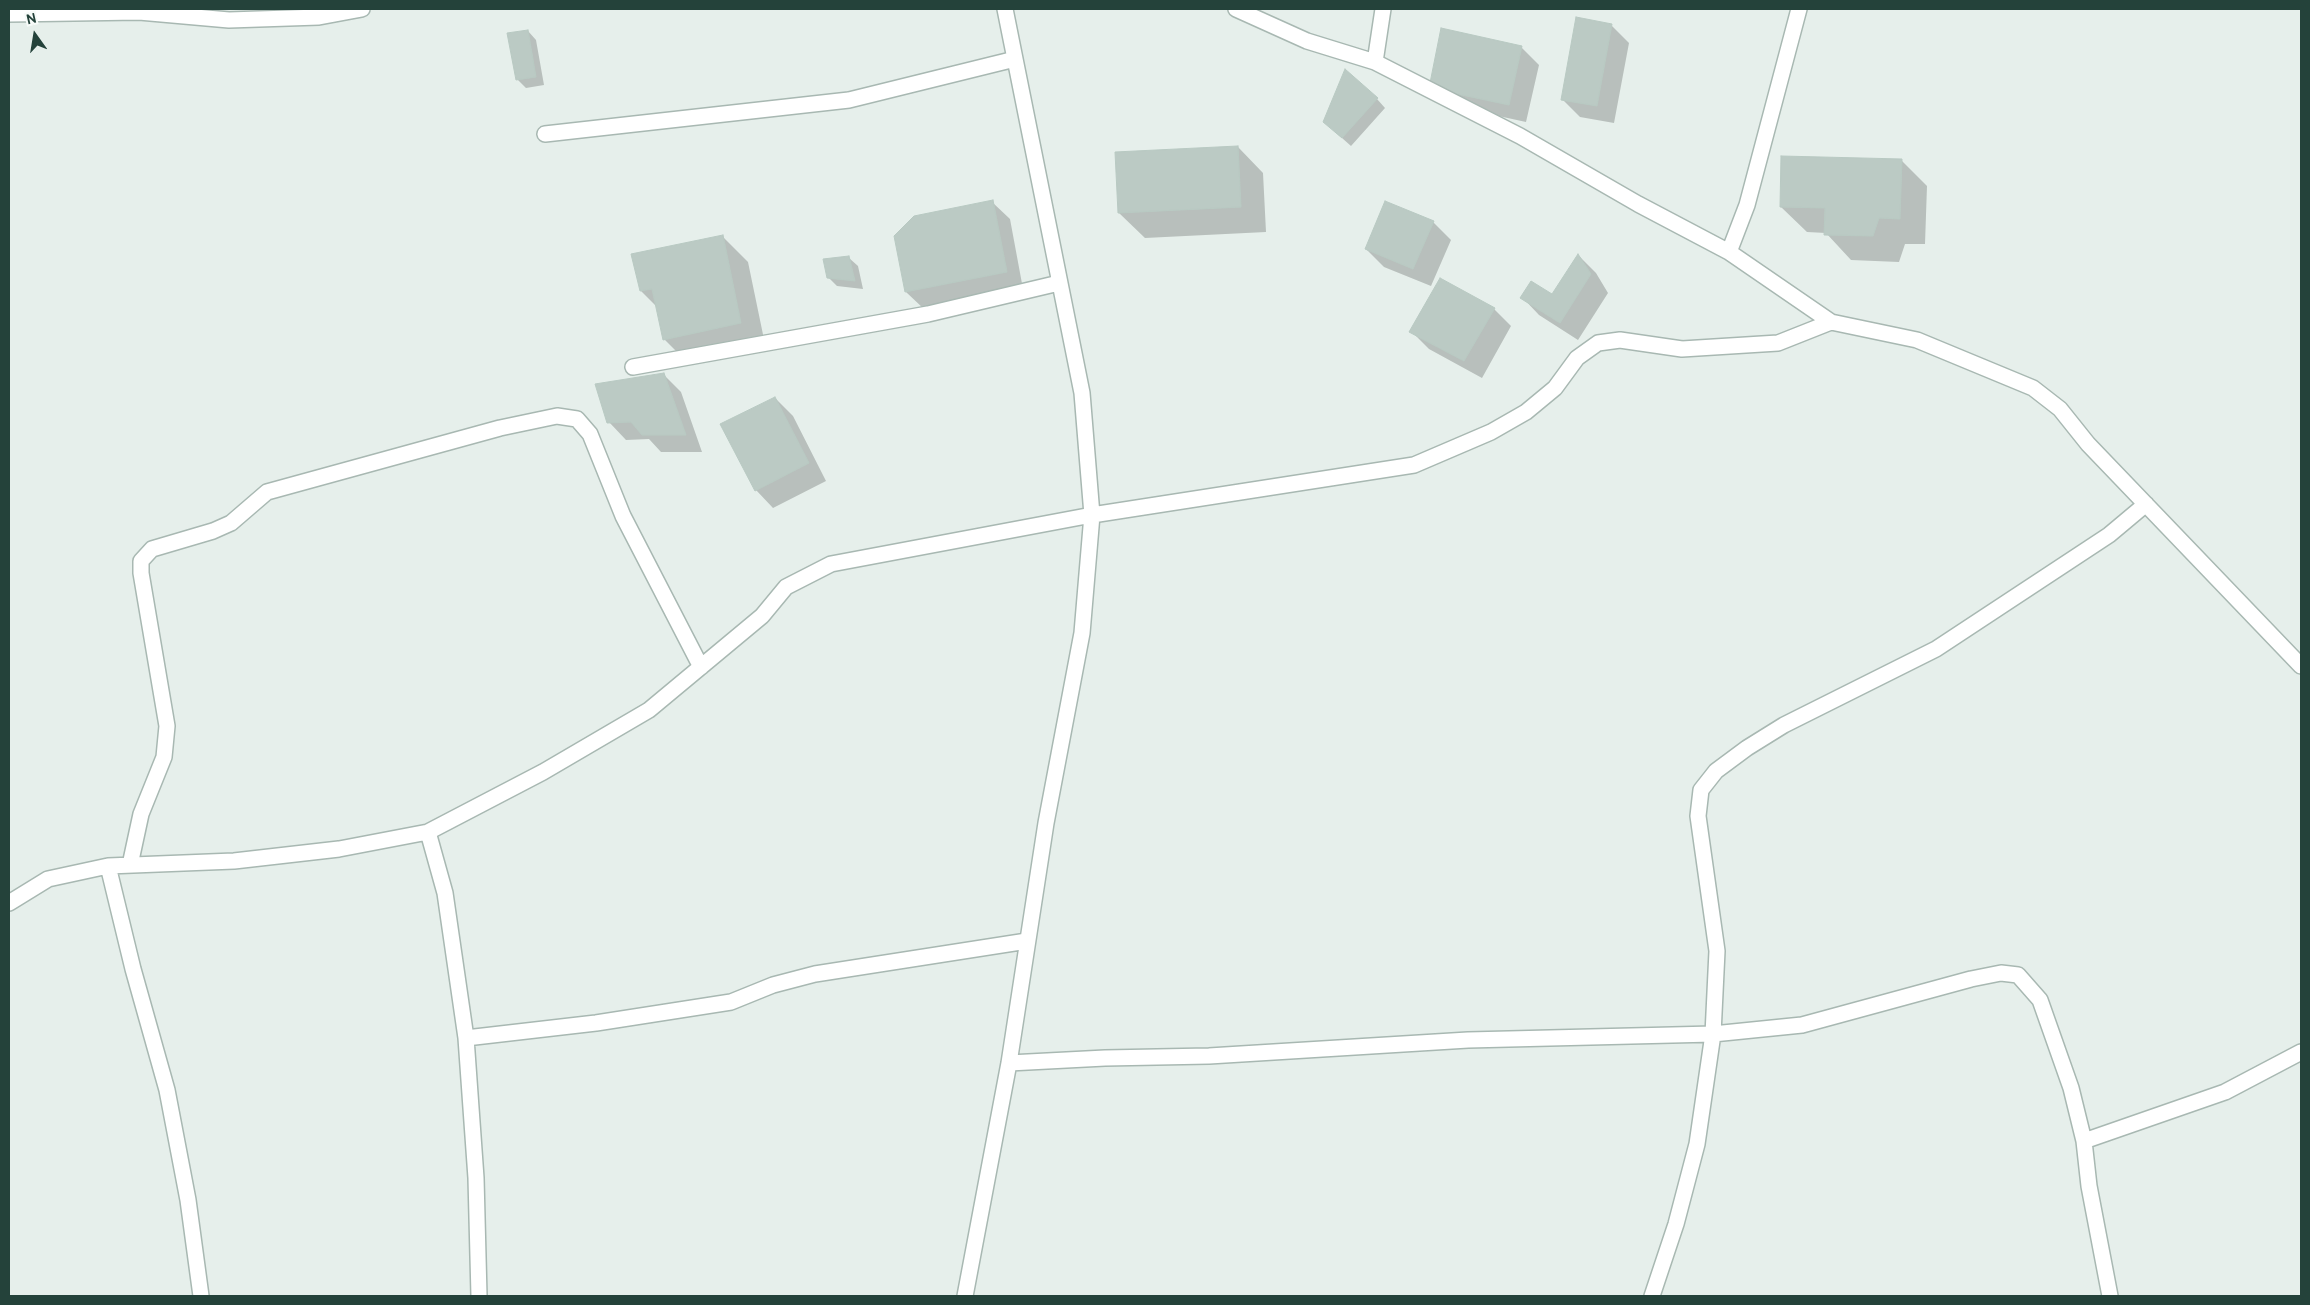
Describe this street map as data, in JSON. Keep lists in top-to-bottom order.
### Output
{
  "north": "top"
}
